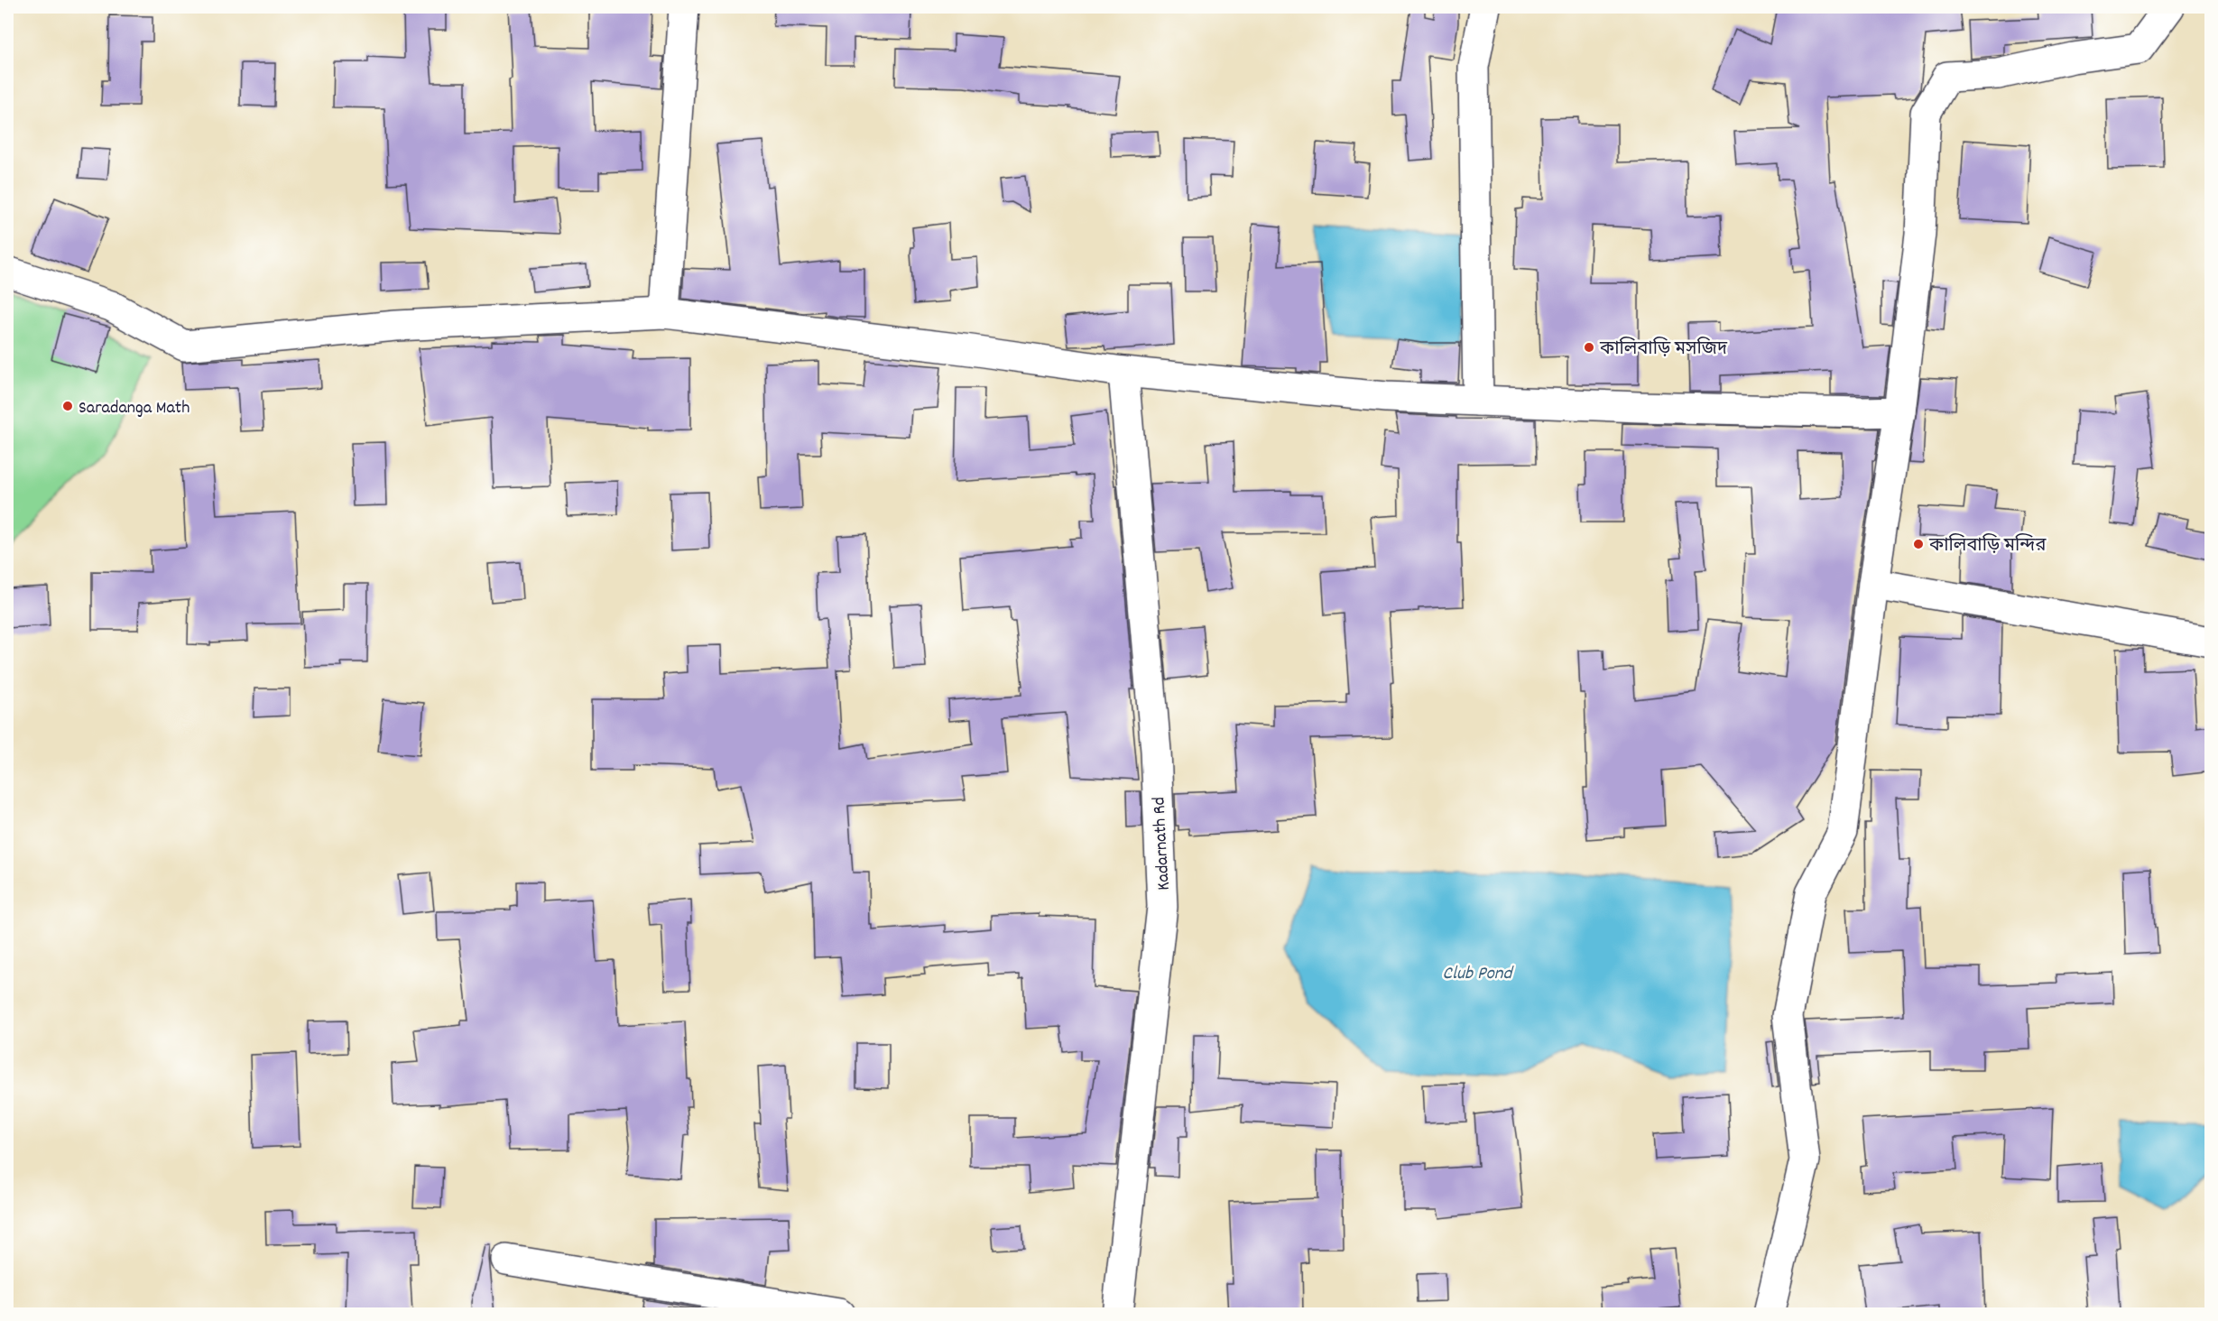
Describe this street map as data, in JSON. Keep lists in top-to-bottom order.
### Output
{
  "streets": {
    "street": ["Kadarnath Rd"]
  },
  "water": ["Club Pond"],
  "places": ["কালিবাড়ি মসজিদ", "Saradanga Math", "কালিবাড়ি মন্দির"]
}
